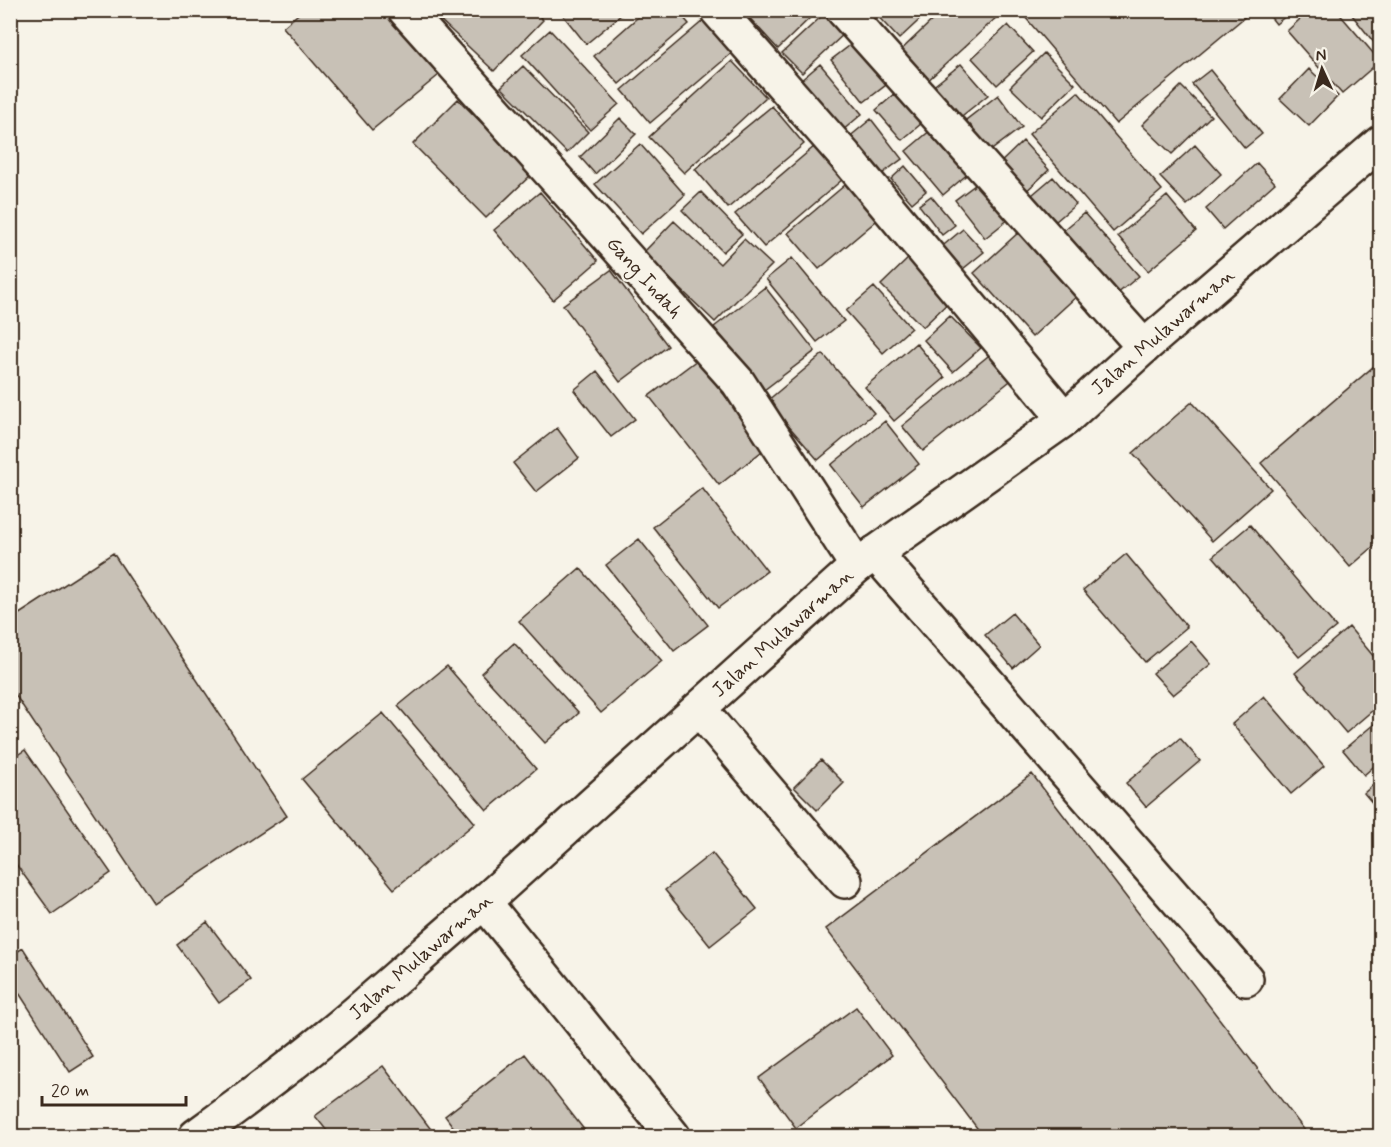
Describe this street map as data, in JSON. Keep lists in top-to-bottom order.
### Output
{
  "streets": {
    "main road": ["Gang Indah", "Jalan Mulawarman"]
  },
  "crossings": [
    ["Gang Indah", "Jalan Mulawarman"]
  ],
  "scale_bar": "20 m",
  "north": "top"
}
